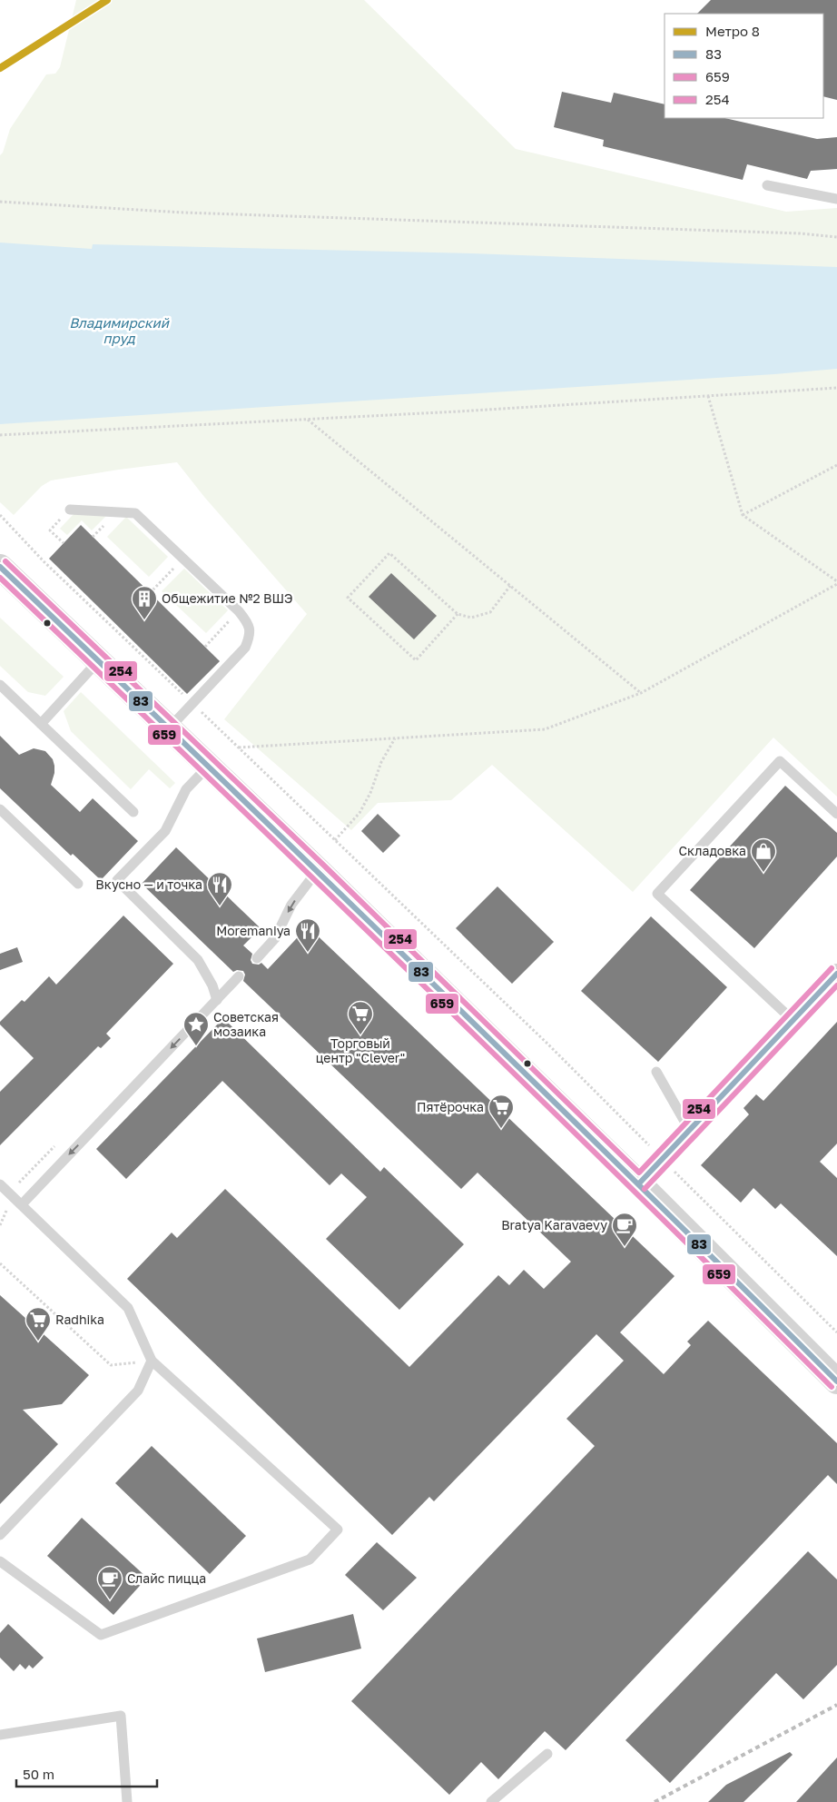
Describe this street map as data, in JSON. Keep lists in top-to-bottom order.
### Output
{
  "water": ["Владимирский пруд"],
  "places": {
    "building": ["Общежитие №2 ВШЭ"],
    "shop": ["Складовка"],
    "restaurant": ["Вкусно — и точка", "Moremaniya"],
    "supermarket": ["Торговый центр \"Clever\"", "Пятёрочка", "Radhika"],
    "place": ["Советская мозаика"],
    "cafe": ["Bratya Karavaevy", "Слайс пицца"]
  },
  "lines": [
    "metro line 8",
    "transit line 254",
    "transit line 83",
    "transit line 659"
  ],
  "legend": [
    "Метро 8",
    "83",
    "659",
    "254"
  ],
  "scale_bar": "50 m"
}
